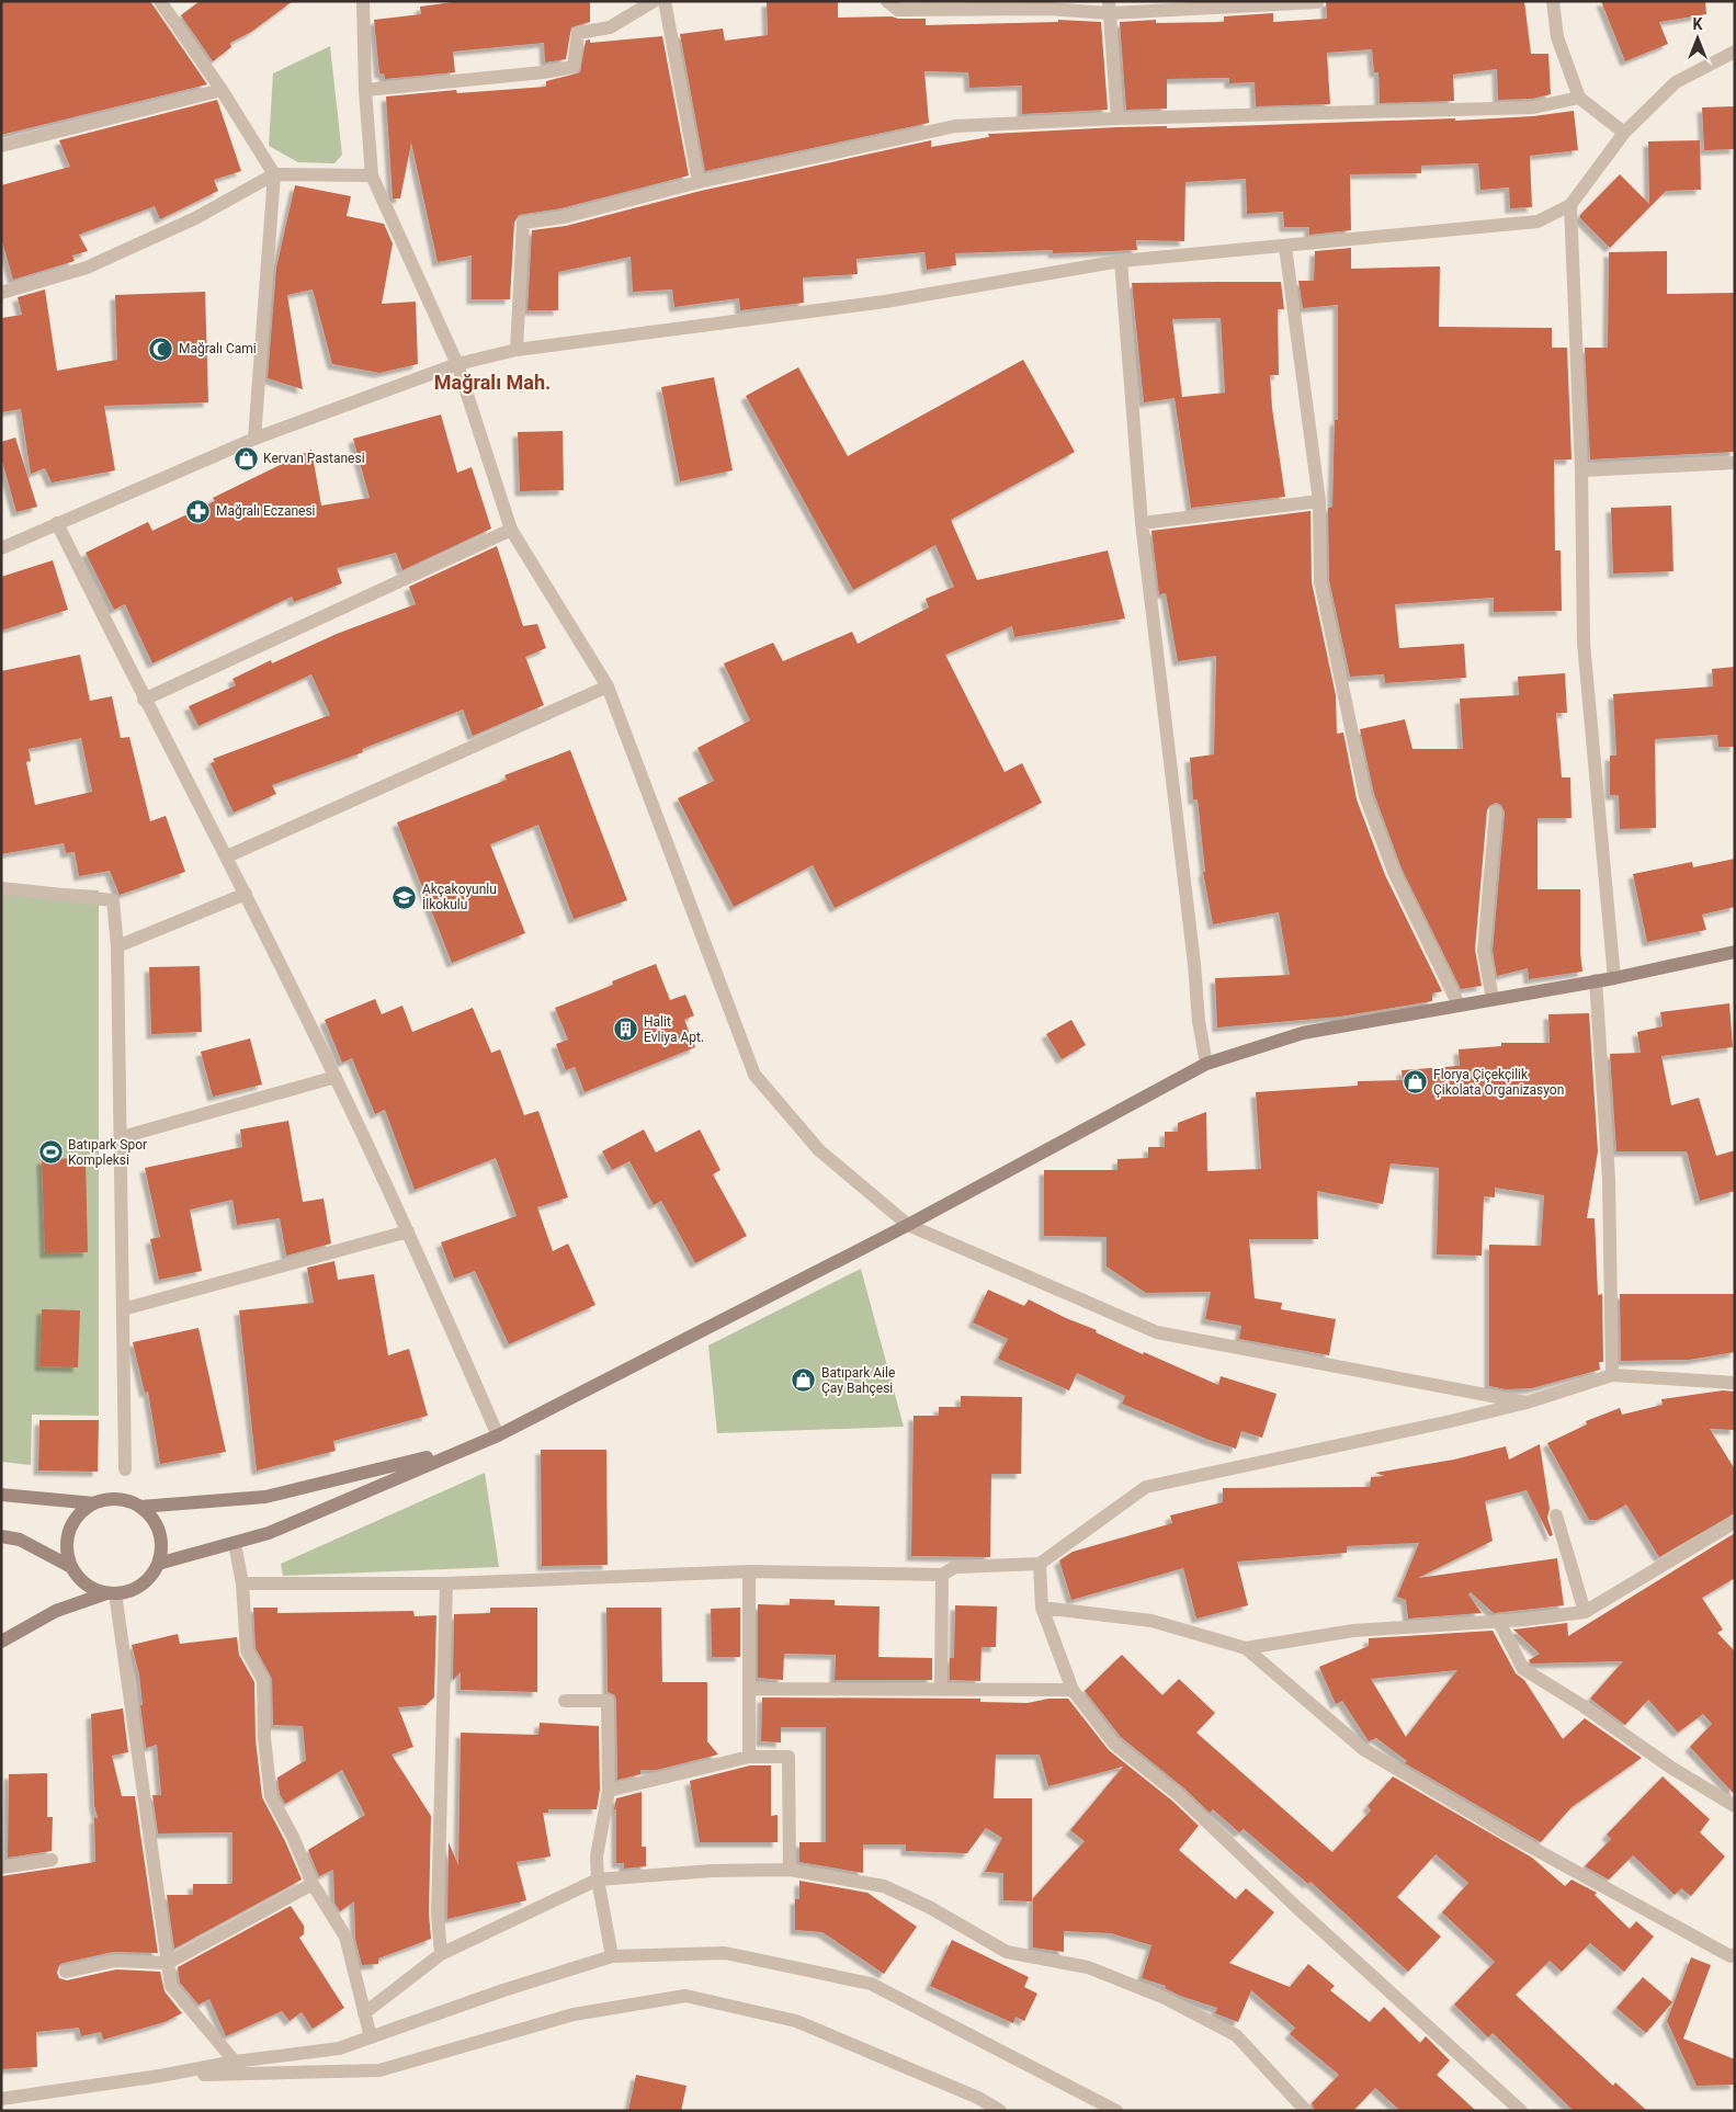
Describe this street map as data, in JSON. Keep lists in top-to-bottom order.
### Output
{
  "districts": ["Mağralı Mah."],
  "places": {
    "mosque": ["Mağralı Cami"],
    "shop": ["Kervan Pastanesi", "Florya Çiçekçilik Çikolata Organizasyon", "Batıpark Aile Çay Bahçesi"],
    "pharmacy": ["Mağralı Eczanesi"],
    "school or university": ["Akçakoyunlu İlkokulu"],
    "building": ["Halit Evliya Apt."],
    "sports": ["Batıpark Spor Kompleksi"]
  },
  "north": "top"
}
